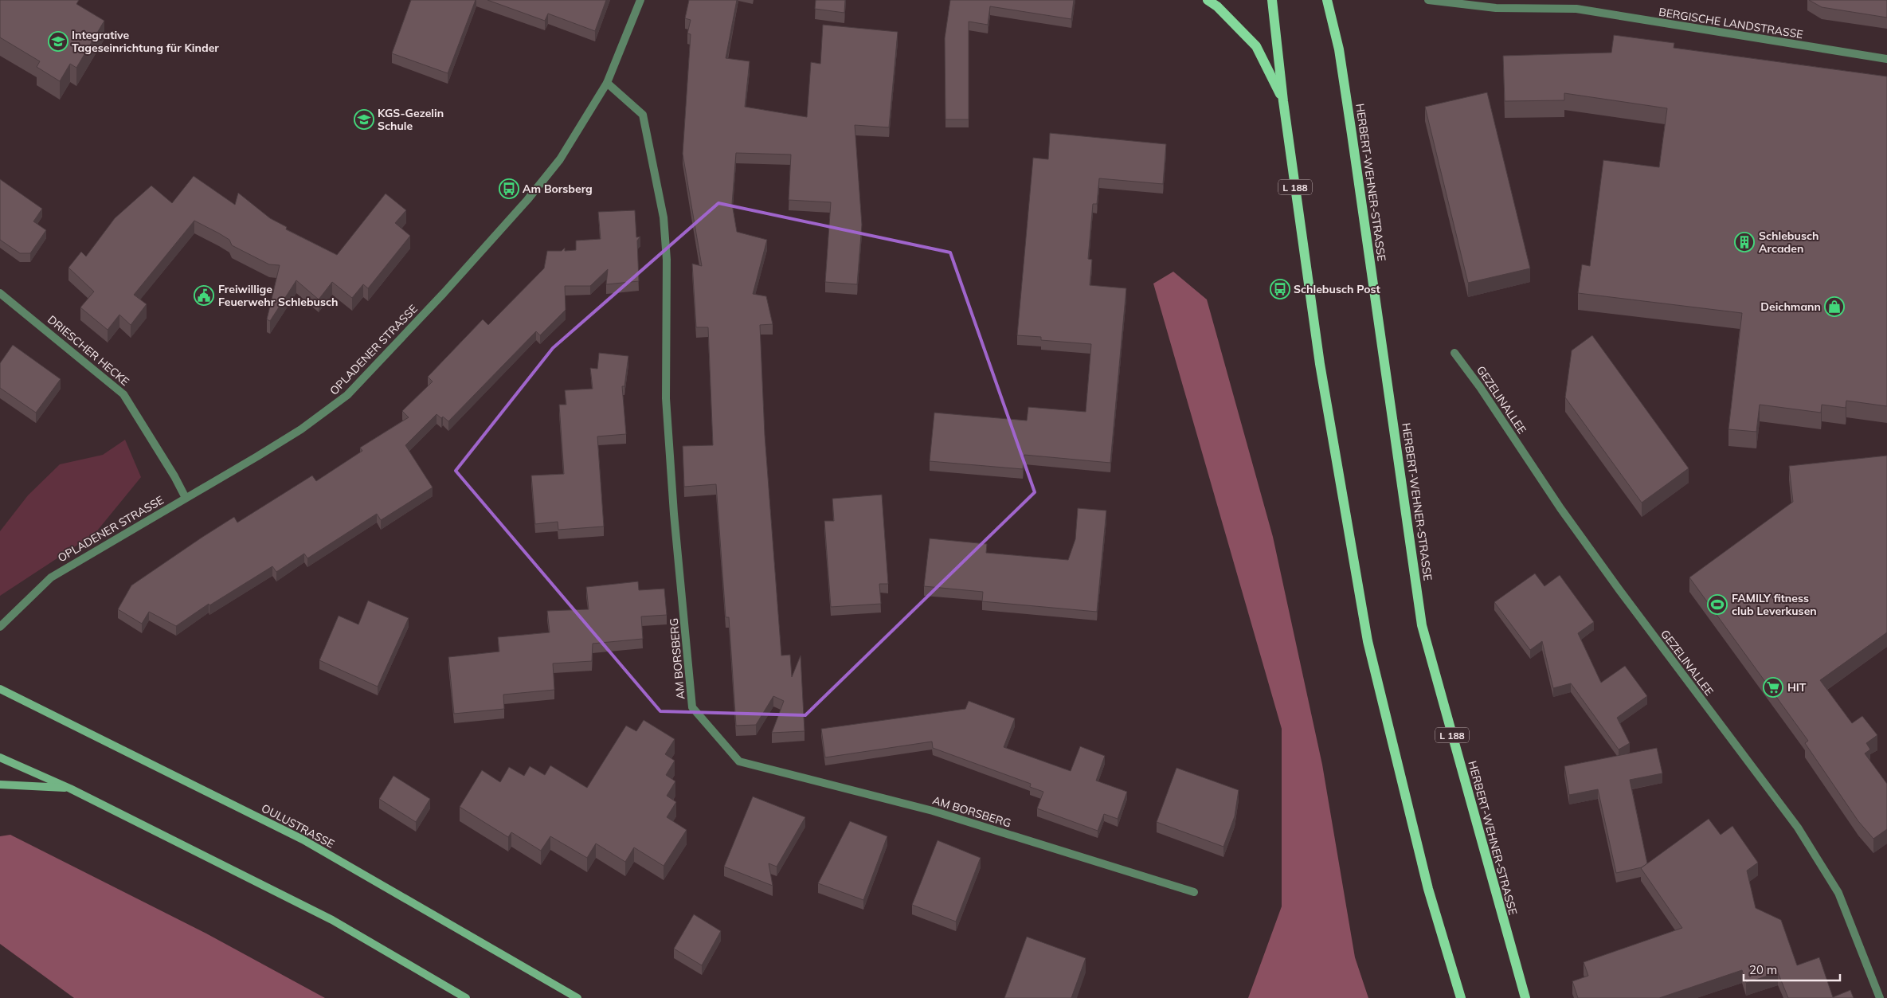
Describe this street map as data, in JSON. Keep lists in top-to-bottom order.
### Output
{
  "streets": {
    "main road": ["HERBERT-WEHNER-STRASSE", "L 188", "OULUSTRASSE"],
    "street": [
      "BERGISCHE LANDSTRASSE",
      "OPLADENER STRASSE",
      "DRIESCHER HECKE",
      "GEZELINALLEE",
      "AM BORSBERG"
    ]
  },
  "crossings": [
    ["OPLADENER STRASSE", "DRIESCHER HECKE"],
    ["OPLADENER STRASSE", "AM BORSBERG"]
  ],
  "places": {
    "school or university": ["Integrative Tageseinrichtung für Kinder", "KGS-Gezelin Schule"],
    "bus stop": ["Am Borsberg", "Schlebusch Post"],
    "building": ["Schlebusch Arcaden"],
    "public building": ["Freiwillige Feuerwehr Schlebusch"],
    "shop": ["Deichmann"],
    "sports": ["FAMILY fitness club Leverkusen"],
    "supermarket": ["HIT"]
  },
  "scale_bar": "20 m"
}
